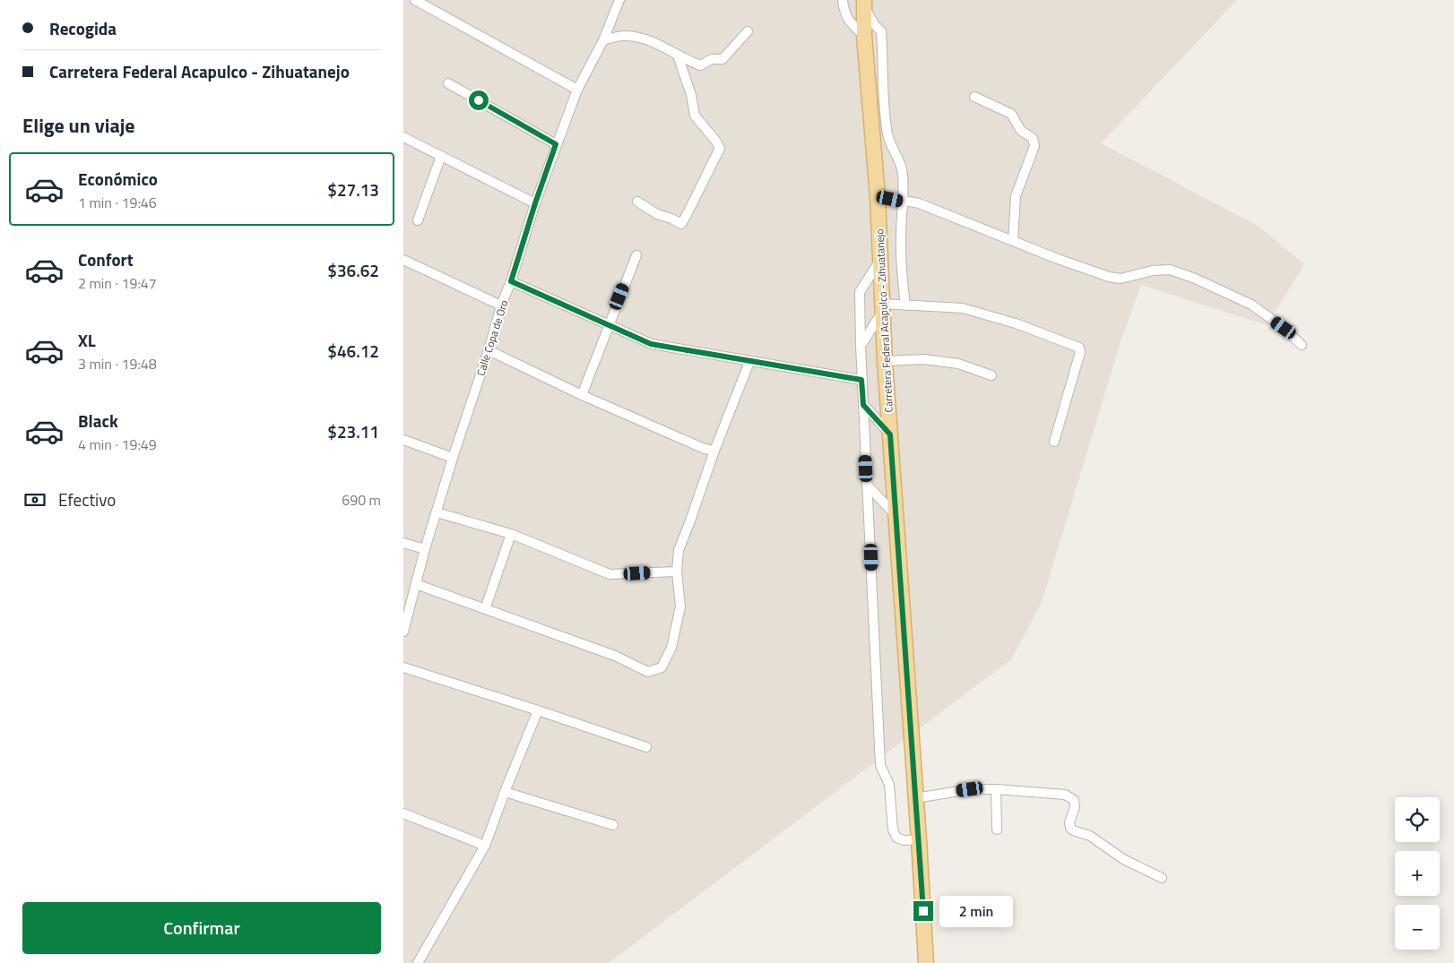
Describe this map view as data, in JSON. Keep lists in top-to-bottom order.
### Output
{
  "streets": {
    "main road": ["Carretera Federal Acapulco - Zihuatanejo"],
    "street": ["Calle Copa de Oro"]
  },
  "page": {
    "banner": ["Recogida", "Carretera Federal Acapulco - Zihuatanejo"],
    "heading": "Elige un viaje",
    "list": [
      {
        "name": "Económico",
        "note": "1 min · 19:46",
        "value": "$27.13"
      },
      {
        "name": "Confort",
        "note": "2 min · 19:47",
        "value": "$36.62"
      },
      {
        "name": "XL",
        "note": "3 min · 19:48",
        "value": "$46.12"
      },
      {
        "name": "Black",
        "note": "4 min · 19:49",
        "value": "$23.11"
      }
    ],
    "pay": ["Efectivo", "690 m"],
    "map_buttons": ["+", "−"],
    "buttons": "Confirmar",
    "bubble": "2 min"
  }
}
